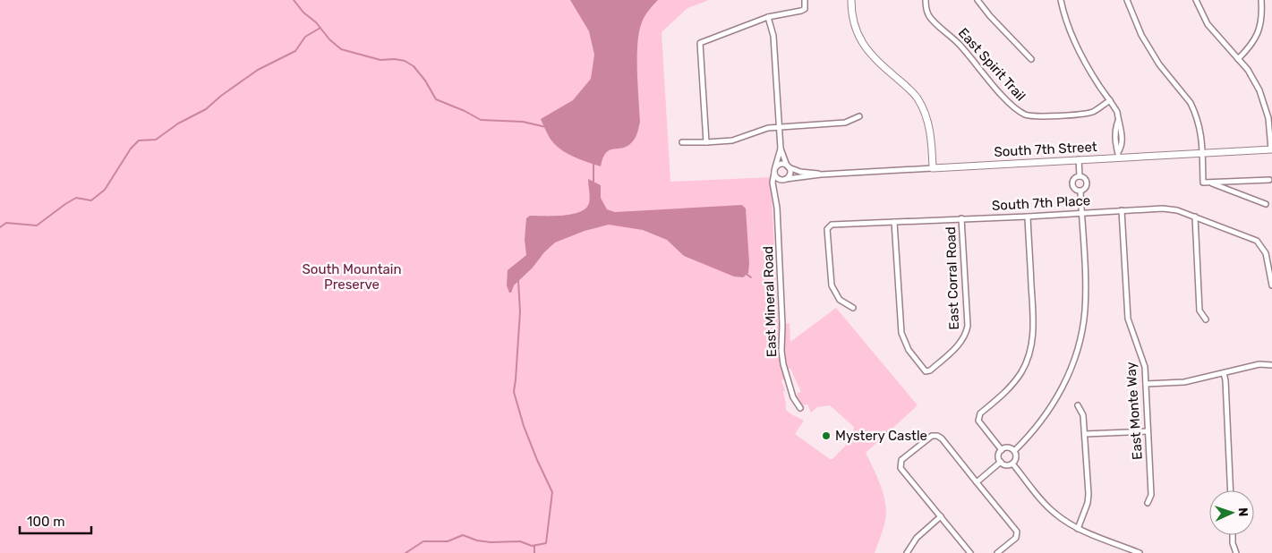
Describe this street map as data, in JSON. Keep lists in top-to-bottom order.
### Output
{
  "streets": {
    "street": [
      "East Spirit Trail",
      "South 7th Street",
      "South 7th Place",
      "East Corral Road",
      "East Mineral Road",
      "East Monte Way"
    ]
  },
  "crossings": [
    ["South 7th Street", "East Mineral Road"],
    ["South 7th Place", "East Corral Road"],
    ["South 7th Place", "East Monte Way"]
  ],
  "parks": ["South Mountain Preserve"],
  "places": ["Mystery Castle"],
  "scale_bar": "100 m",
  "north": "right"
}
